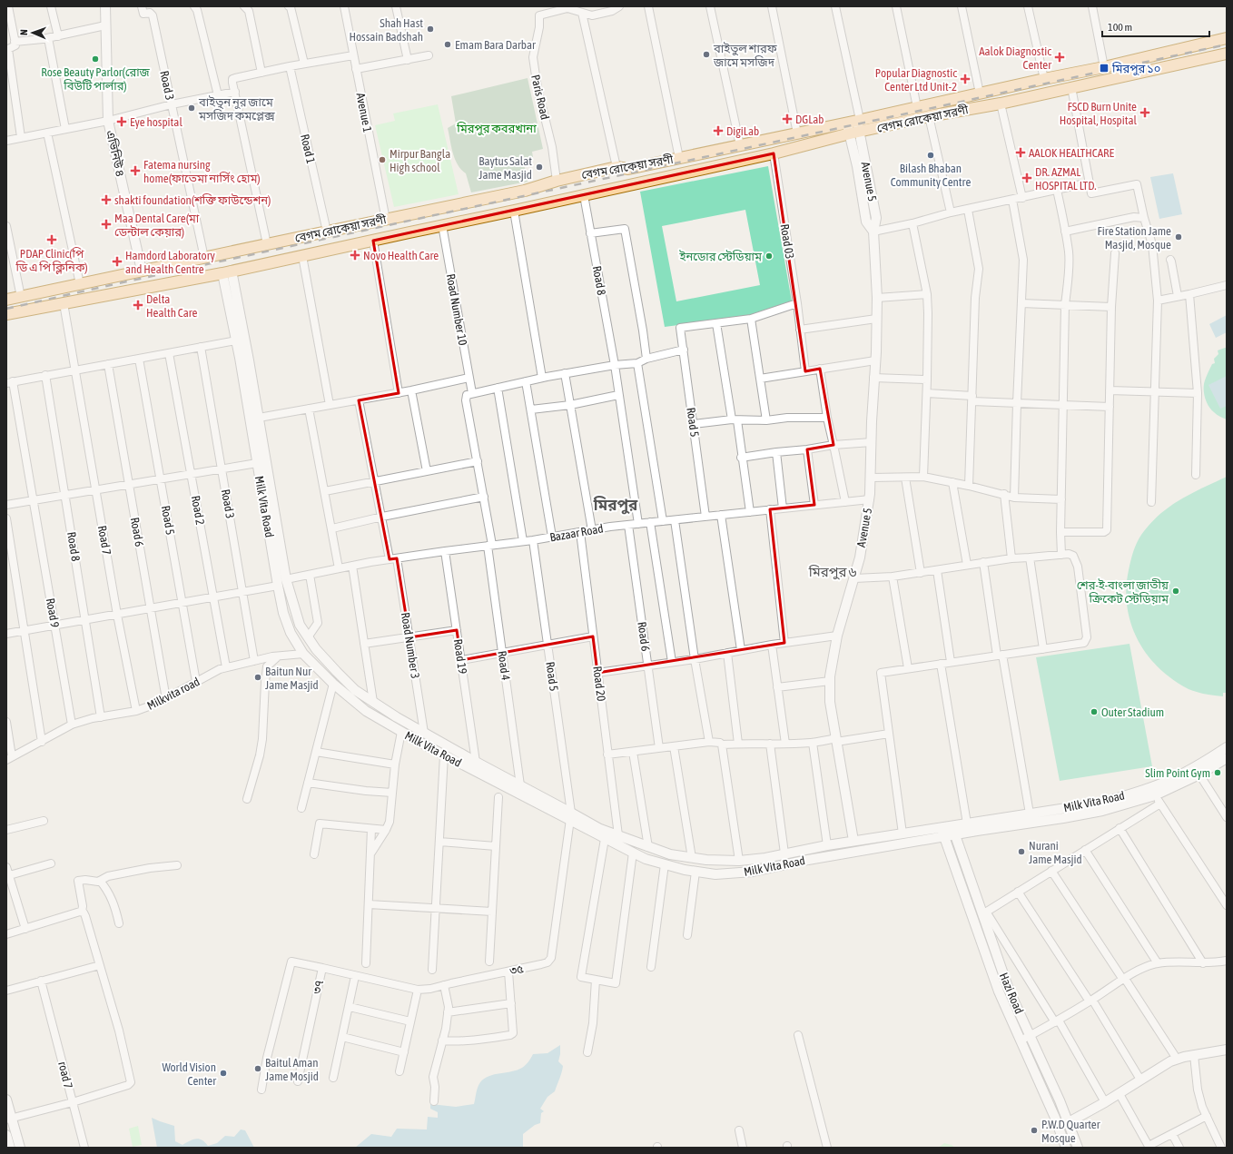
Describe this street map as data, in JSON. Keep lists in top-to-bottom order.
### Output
{
  "streets": {
    "main road": ["বেগম রোকেয়া সরণী"],
    "street": [
      "Road 3",
      "Paris Road",
      "Avenue 1",
      "Road 1",
      "এভিনিউ ৪",
      "Avenue 5",
      "Road 03",
      "Road 8",
      "Road Number 10",
      "Road 5",
      "Milk Vita Road",
      "Road 2",
      "Road 6",
      "Bazaar Road",
      "Road 7",
      "Road 9",
      "Road Number 3",
      "Road 19",
      "Road 4",
      "Road 20",
      "Milkvita road",
      "৩৫",
      "৩৭",
      "Hazi Road",
      "road 7"
    ]
  },
  "crossings": [
    ["Road 3", "বেগম রোকেয়া সরণী"],
    ["Road 3", "এভিনিউ ৪"],
    ["Road 3", "Milkvita road"],
    ["Paris Road", "বেগম রোকেয়া সরণী"],
    ["Avenue 1", "বেগম রোকেয়া সরণী"],
    ["বেগম রোকেয়া সরণী", "Road 1"],
    ["বেগম রোকেয়া সরণী", "এভিনিউ ৪"],
    ["বেগম রোকেয়া সরণী", "Avenue 5"],
    ["বেগম রোকেয়া সরণী", "Road 03"],
    ["বেগম রোকেয়া সরণী", "Road 8"],
    ["বেগম রোকেয়া সরণী", "Road Number 10"],
    ["বেগম রোকেয়া সরণী", "Milk Vita Road"],
    ["বেগম রোকেয়া সরণী", "Road 7"],
    ["Avenue 5", "Milk Vita Road"],
    ["Avenue 5", "Bazaar Road"],
    ["Road 8", "Bazaar Road"],
    ["Road 8", "Milkvita road"],
    ["Road Number 10", "Road 4"],
    ["Road 5", "Milk Vita Road"],
    ["Road 5", "Bazaar Road"],
    ["Road 5", "Milkvita road"],
    ["Road 5", "৩৫"],
    ["Milk Vita Road", "Bazaar Road"],
    ["Milk Vita Road", "Road Number 3"],
    ["Milk Vita Road", "Road 19"],
    ["Milk Vita Road", "Road 4"],
    ["Milk Vita Road", "Road 20"],
    ["Milk Vita Road", "Milkvita road"],
    ["Milk Vita Road", "৩৫"],
    ["Milk Vita Road", "Hazi Road"],
    ["Road 2", "Milkvita road"],
    ["Road 6", "Bazaar Road"],
    ["Road 6", "Milkvita road"],
    ["Bazaar Road", "Road Number 3"],
    ["Bazaar Road", "Road 19"],
    ["Bazaar Road", "Road 4"],
    ["Bazaar Road", "Road 20"],
    ["Road 7", "Milkvita road"],
    ["Road 9", "Milkvita road"],
    ["৩৫", "৩৭"]
  ],
  "districts": ["মিরপুর", "মিরপুর ৬"],
  "parks": ["মিরপুর কবরখানা"],
  "places": {
    "other": [
      "Shah Hast Hossain Badshah",
      "Emam Bara Darbar",
      "বাইতুল শারফ জামে মসজিদ",
      "Rose Beauty Parlor(রোজ বিউটি পার্লার)",
      "বাইতুন নুর জামে মসজিদ কমপ্লেক্স",
      "Bilash Bhaban Community Centre",
      "Mirpur Bangla High school",
      "Baytus Salat Jame Masjid",
      "Fire Station Jame Masjid, Mosque",
      "ইনডোর স্টেডিয়াম",
      "শের-ই-বাংলা জাতীয় ক্রিকেট স্টেডিয়াম",
      "Baitun Nur Jame Masjid",
      "Outer Stadium",
      "Slim Point Gym",
      "Nurani Jame Masjid",
      "Baitul Aman Jame Mosjid",
      "World Vision Center",
      "P.W.D Quarter Mosque"
    ],
    "health": [
      "Aalok Diagnostic Center",
      "Popular Diagnostic Center Ltd Unit-2",
      "FSCD Burn Unite Hospital, Hospital",
      "DGLab",
      "Eye hospital",
      "DigiLab",
      "AALOK HEALTHCARE",
      "Fatema nursing home(ফাতেমা নার্সিং হোম)",
      "DR. AZMAL HOSPITAL LTD.",
      "shakti foundation(শক্তি ফাউন্ডেশন)",
      "Maa Dental Care(মা ডেন্টাল কেয়ার)",
      "PDAP Clinic(পি ডি এ পি ক্লিনিক)",
      "Novo Health Care",
      "Hamdord Laboratory and Health Centre",
      "Delta Health Care"
    ],
    "transit": ["মিরপুর ১০"]
  },
  "scale_bar": "100 m",
  "north": "left"
}
